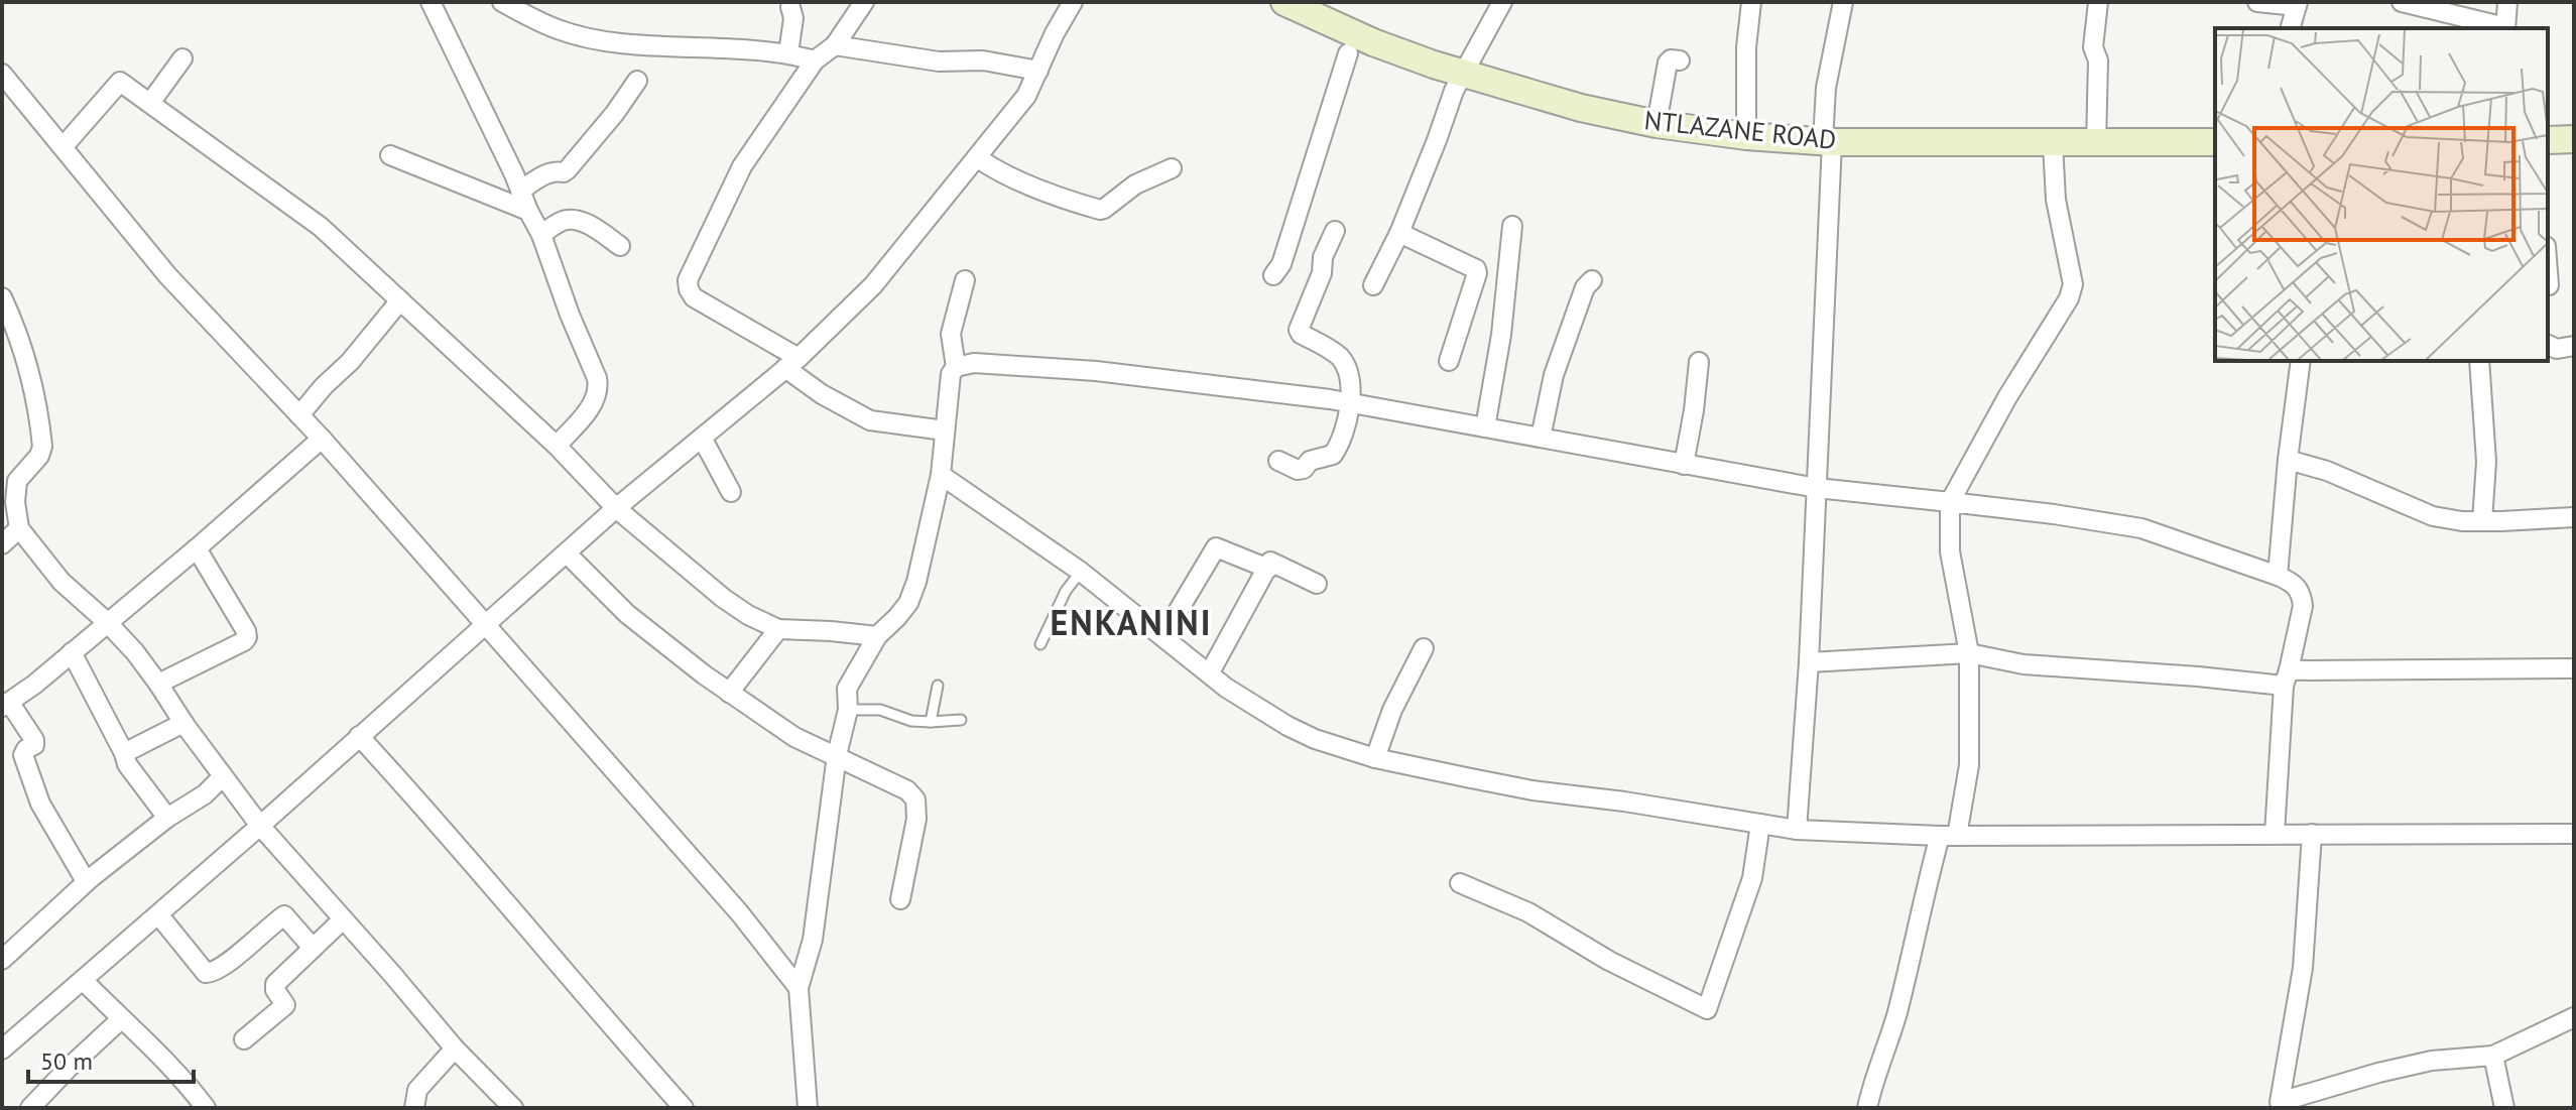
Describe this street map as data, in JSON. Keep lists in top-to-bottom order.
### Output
{
  "streets": {
    "street": ["NTLAZANE ROAD"]
  },
  "districts": ["ENKANINI"],
  "scale_bar": "50 m"
}
